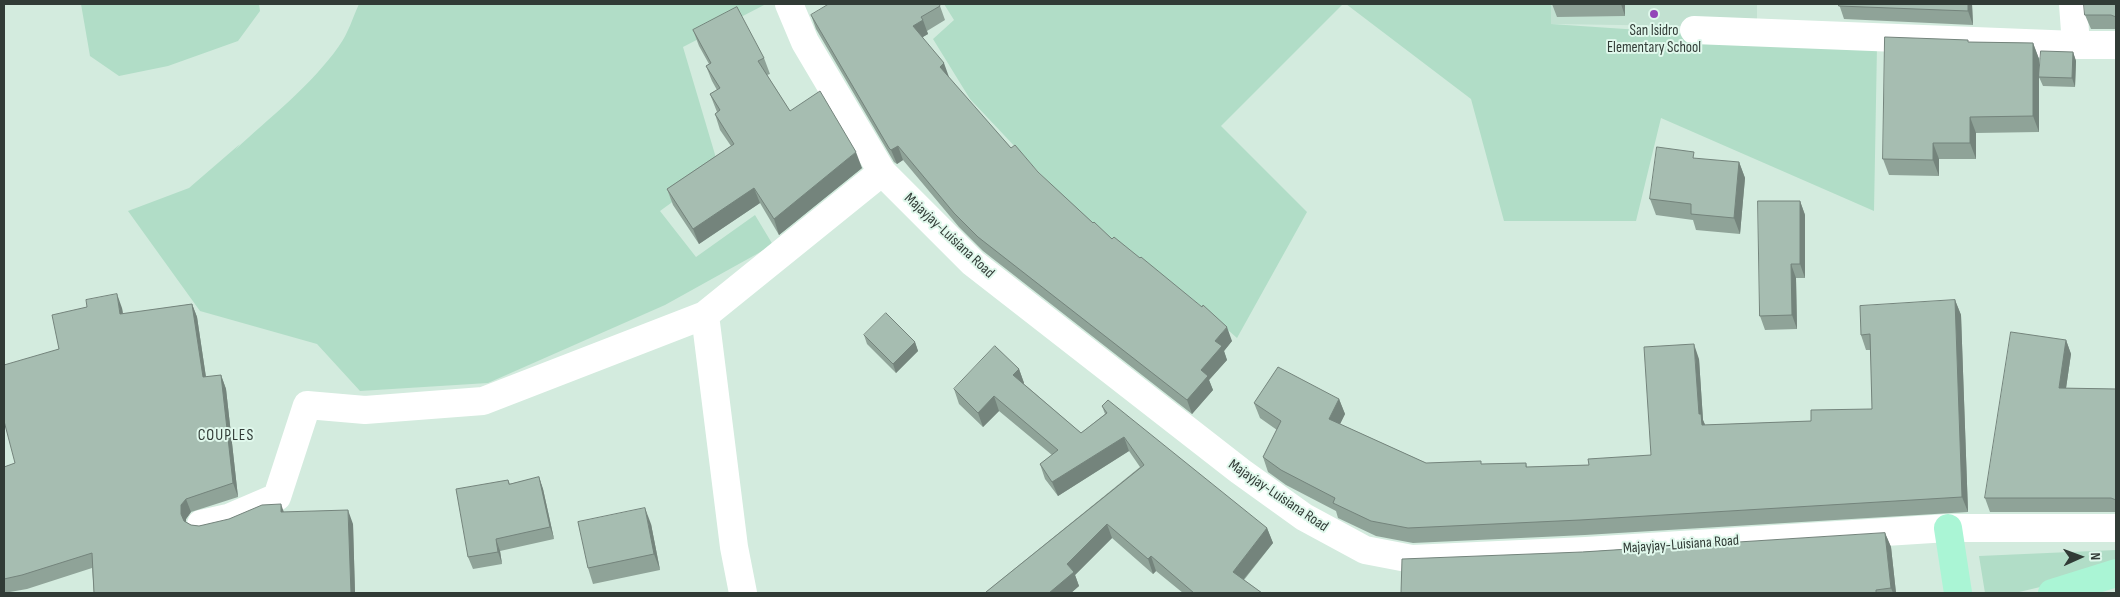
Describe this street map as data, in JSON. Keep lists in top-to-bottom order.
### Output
{
  "streets": {
    "street": ["Majayjay-Luisiana Road"]
  },
  "districts": ["COUPLES"],
  "places": ["San Isidro Elementary School"],
  "north": "right"
}
